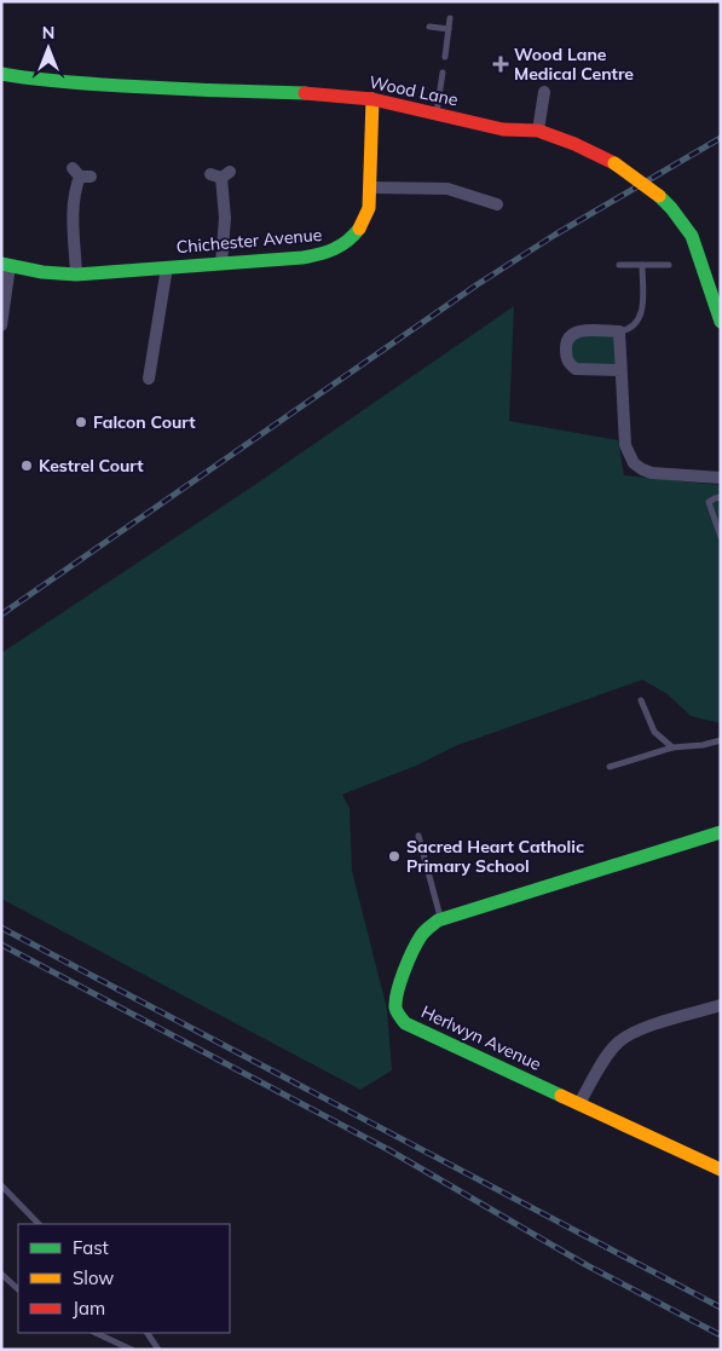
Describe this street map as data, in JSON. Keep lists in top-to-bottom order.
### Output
{
  "streets": {
    "street": ["Wood Lane", "Chichester Avenue", "Herlwyn Avenue"]
  },
  "crossings": [
    ["Wood Lane", "Chichester Avenue"]
  ],
  "places": {
    "health": ["Wood Lane Medical Centre"],
    "other": ["Falcon Court", "Kestrel Court", "Sacred Heart Catholic Primary School"]
  },
  "legend": ["Fast", "Slow", "Jam"],
  "north": "top"
}
